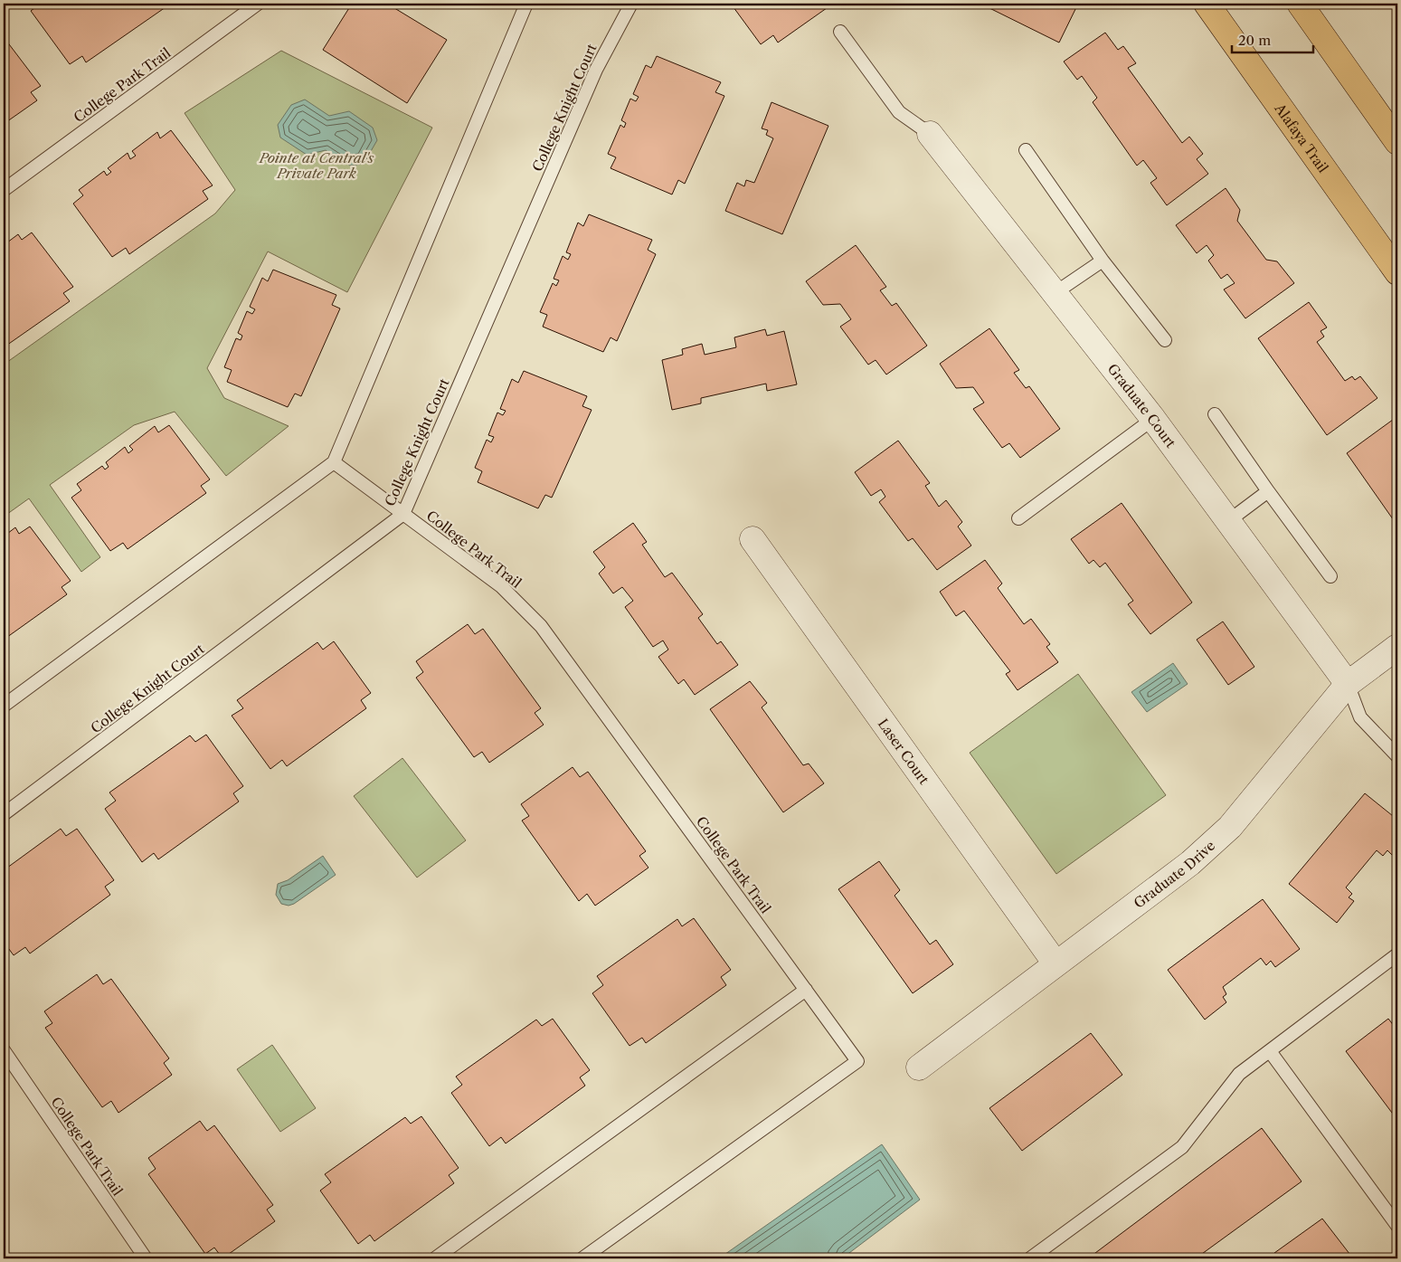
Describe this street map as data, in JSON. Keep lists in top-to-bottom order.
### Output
{
  "streets": {
    "main road": ["Alafaya Trail"],
    "street": ["Graduate Court", "Laser Court", "Graduate Drive"],
    "lane": ["College Park Trail", "College Knight Court"]
  },
  "crossings": [
    ["College Park Trail", "College Knight Court"],
    ["Graduate Court", "Graduate Drive"],
    ["Laser Court", "Graduate Drive"]
  ],
  "parks": ["Pointe at Central's Private Park"],
  "scale_bar": "20 m"
}
